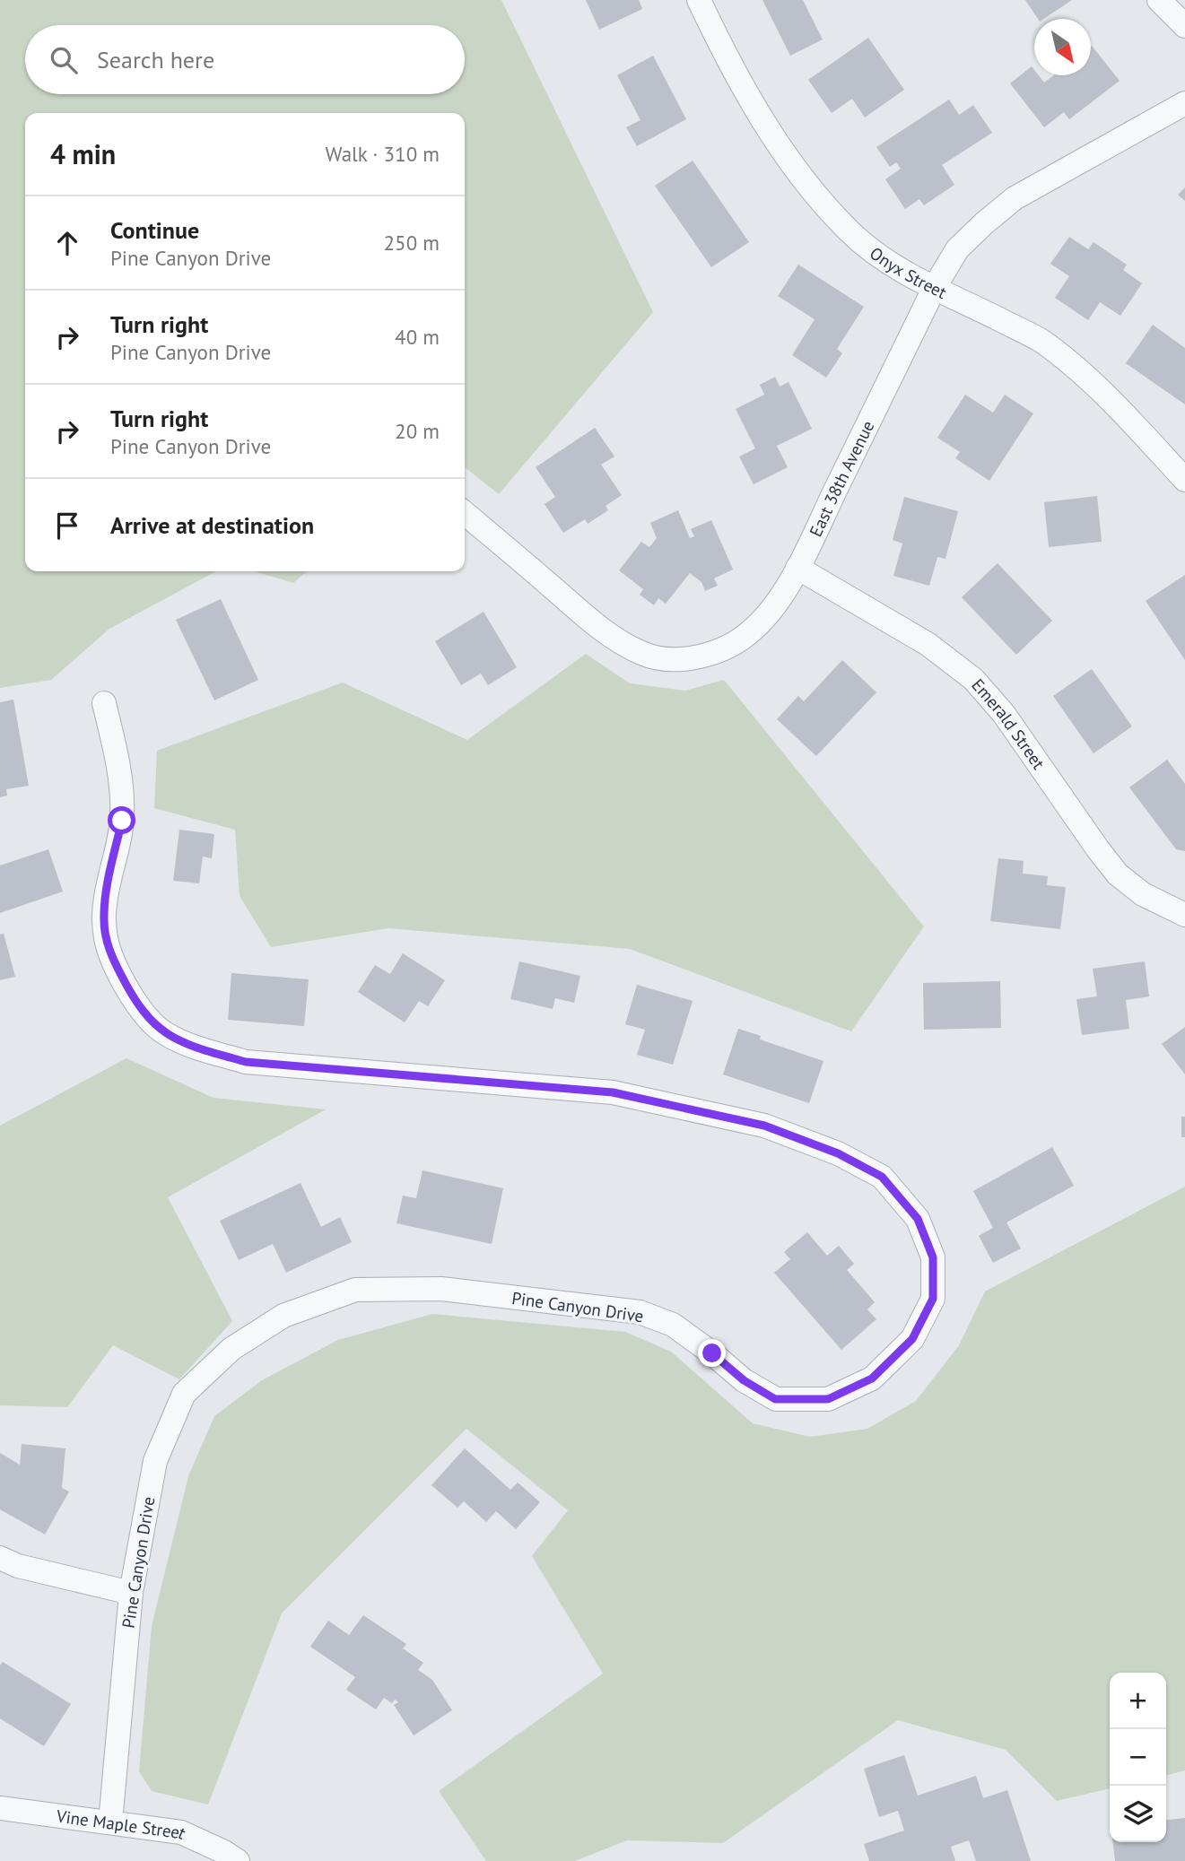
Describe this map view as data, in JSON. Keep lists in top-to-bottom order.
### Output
{
  "streets": {
    "street": [
      "Onyx Street",
      "East 38th Avenue",
      "Emerald Street",
      "Pine Canyon Drive",
      "Vine Maple Street"
    ]
  },
  "crossings": [
    ["Onyx Street", "East 38th Avenue"],
    ["East 38th Avenue", "Emerald Street"],
    ["Pine Canyon Drive", "Vine Maple Street"]
  ],
  "north": "bottom right",
  "page": {
    "search": "Search here",
    "heading": ["4 min", "Walk · 310 m"],
    "list": [
      ["Continue", "Pine Canyon Drive", "250 m"],
      ["Turn right", "Pine Canyon Drive", "40 m"],
      ["Turn right", "Pine Canyon Drive", "20 m"],
      "Arrive at destination"
    ],
    "map_buttons": ["+", "−"]
  }
}
